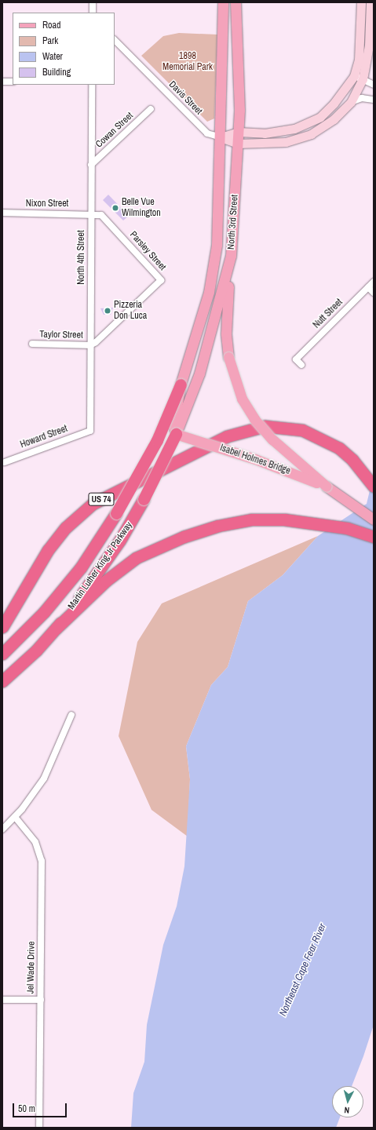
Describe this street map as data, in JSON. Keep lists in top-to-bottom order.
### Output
{
  "streets": {
    "highway": ["US 74", "Martin Luther King Jr Parkway"],
    "main road": ["North 3rd Street", "Isabel Holmes Bridge"],
    "street": [
      "Davis Street",
      "Cowan Street",
      "Nixon Street",
      "Parsley Street",
      "North 4th Street",
      "Nutt Street",
      "Taylor Street",
      "Howard Street",
      "Jel Wade Drive"
    ]
  },
  "crossings": [
    ["Davis Street", "North 3rd Street"],
    ["Cowan Street", "North 4th Street"],
    ["Nixon Street", "Parsley Street"],
    ["Nixon Street", "North 4th Street"],
    ["North 3rd Street", "Isabel Holmes Bridge"],
    ["North 3rd Street", "Martin Luther King Jr Parkway"],
    ["Parsley Street", "North 4th Street"],
    ["Parsley Street", "Taylor Street"],
    ["North 4th Street", "Taylor Street"],
    ["North 4th Street", "Howard Street"],
    ["Isabel Holmes Bridge", "Martin Luther King Jr Parkway"]
  ],
  "water": ["Northeast Cape Fear River"],
  "parks": ["1898 Memorial Park"],
  "places": ["Belle Vue Wilmington", "Pizzeria Don Luca"],
  "legend": [
    "Road",
    "Park",
    "Water",
    "Building"
  ],
  "scale_bar": "50 m",
  "north": "bottom"
}
